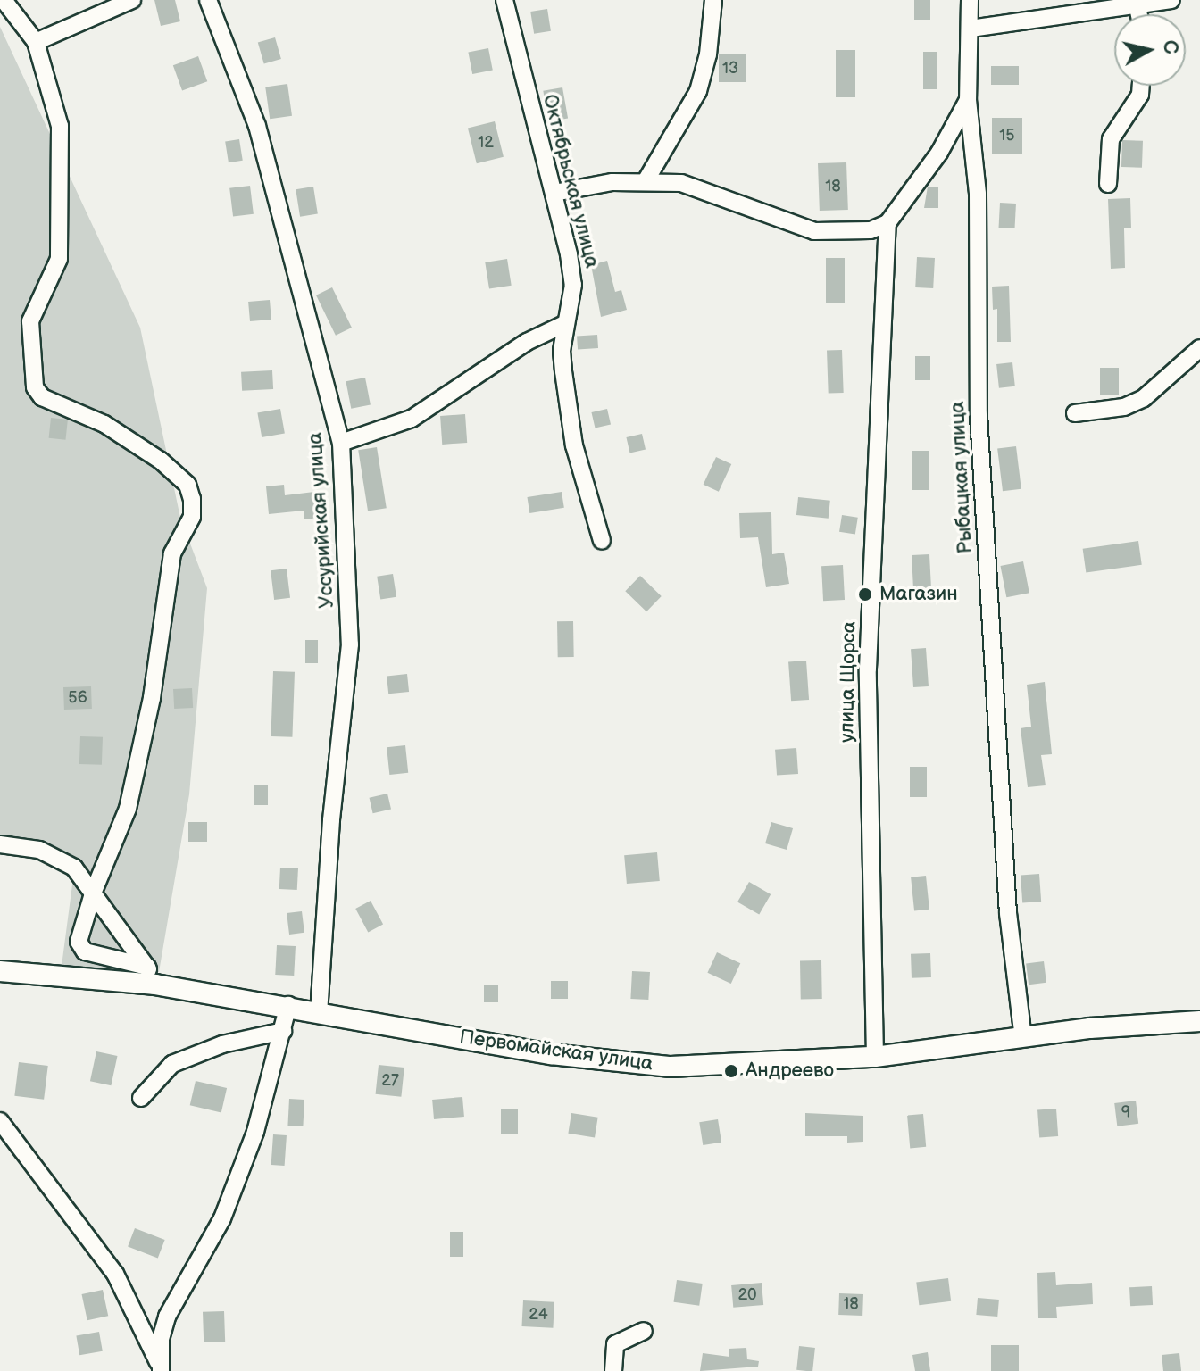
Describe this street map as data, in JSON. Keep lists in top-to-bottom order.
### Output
{
  "streets": {
    "main road": ["Первомайская улица"],
    "street": [
      "Октябрьская улица",
      "Рыбацкая улица",
      "Уссурийская улица",
      "улица Щорса"
    ]
  },
  "crossings": [
    ["Рыбацкая улица", "Первомайская улица"],
    ["Уссурийская улица", "Первомайская улица"],
    ["улица Щорса", "Первомайская улица"]
  ],
  "places": ["Магазин", "Андреево"],
  "house_numbers": [
    "13",
    "15",
    "12",
    "18",
    "56",
    "27",
    "9",
    "20",
    "18",
    "24"
  ],
  "north": "right"
}
